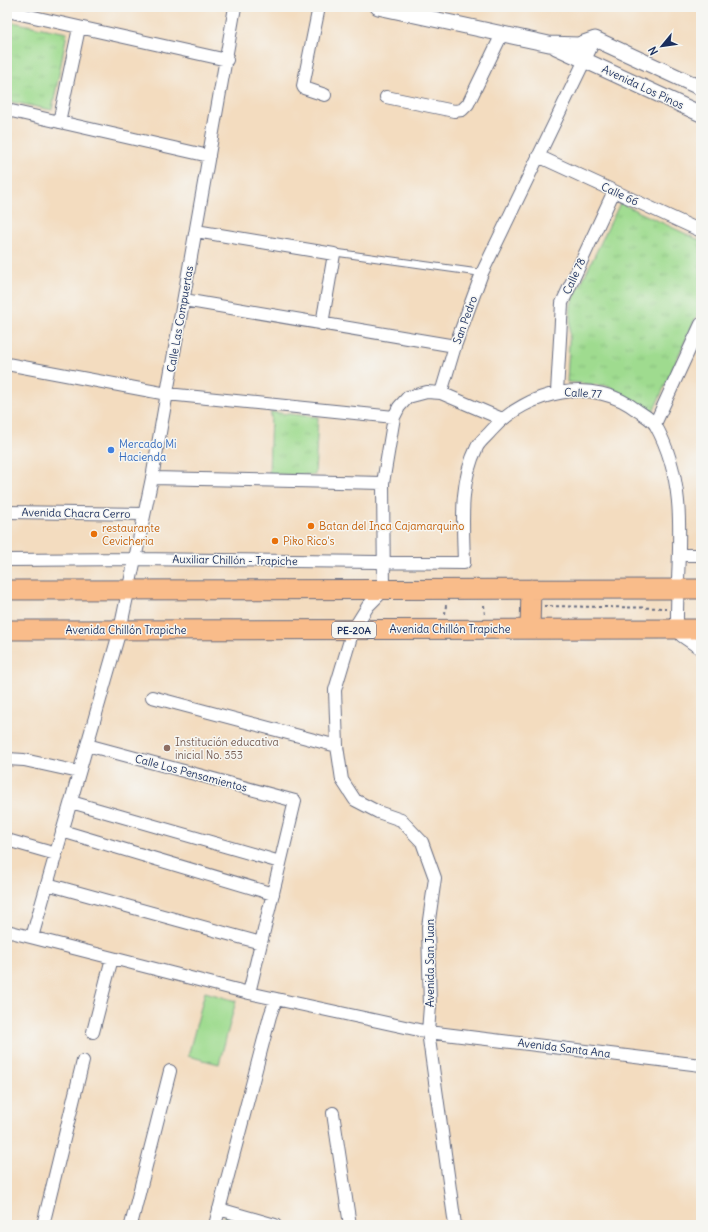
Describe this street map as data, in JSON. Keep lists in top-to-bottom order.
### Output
{
  "streets": {
    "main road": ["Avenida Chillón Trapiche", "PE-20A"],
    "street": [
      "Avenida Los Pinos",
      "Calle 66",
      "Calle 78",
      "Calle Las Compuertas",
      "San Pedro",
      "Calle 77",
      "Avenida Chacra Cerro",
      "Auxiliar Chillón - Trapiche",
      "Calle Los Pensamientos",
      "Avenida San Juan",
      "Avenida Santa Ana"
    ]
  },
  "crossings": [
    ["Avenida Los Pinos", "San Pedro"],
    ["Calle 66", "Calle 78"],
    ["Calle 66", "San Pedro"],
    ["Calle 78", "Calle 77"],
    ["Calle Las Compuertas", "Avenida Chacra Cerro"],
    ["Calle Las Compuertas", "Auxiliar Chillón - Trapiche"],
    ["Calle Las Compuertas", "Avenida Chillón Trapiche"],
    ["Calle Las Compuertas", "Calle Los Pensamientos"],
    ["Calle Las Compuertas", "Avenida Santa Ana"],
    ["Calle 77", "Auxiliar Chillón - Trapiche"],
    ["Calle 77", "Avenida Chillón Trapiche"],
    ["Avenida Chillón Trapiche", "Avenida San Juan"],
    ["Avenida San Juan", "Avenida Santa Ana"]
  ],
  "places": [
    "Mercado Mi Hacienda",
    "Batan del Inca Cajamarquino",
    "restaurante Cevicheria",
    "Piko Rico's",
    "Institución educativa inicial No. 353"
  ],
  "north": "bottom left"
}
